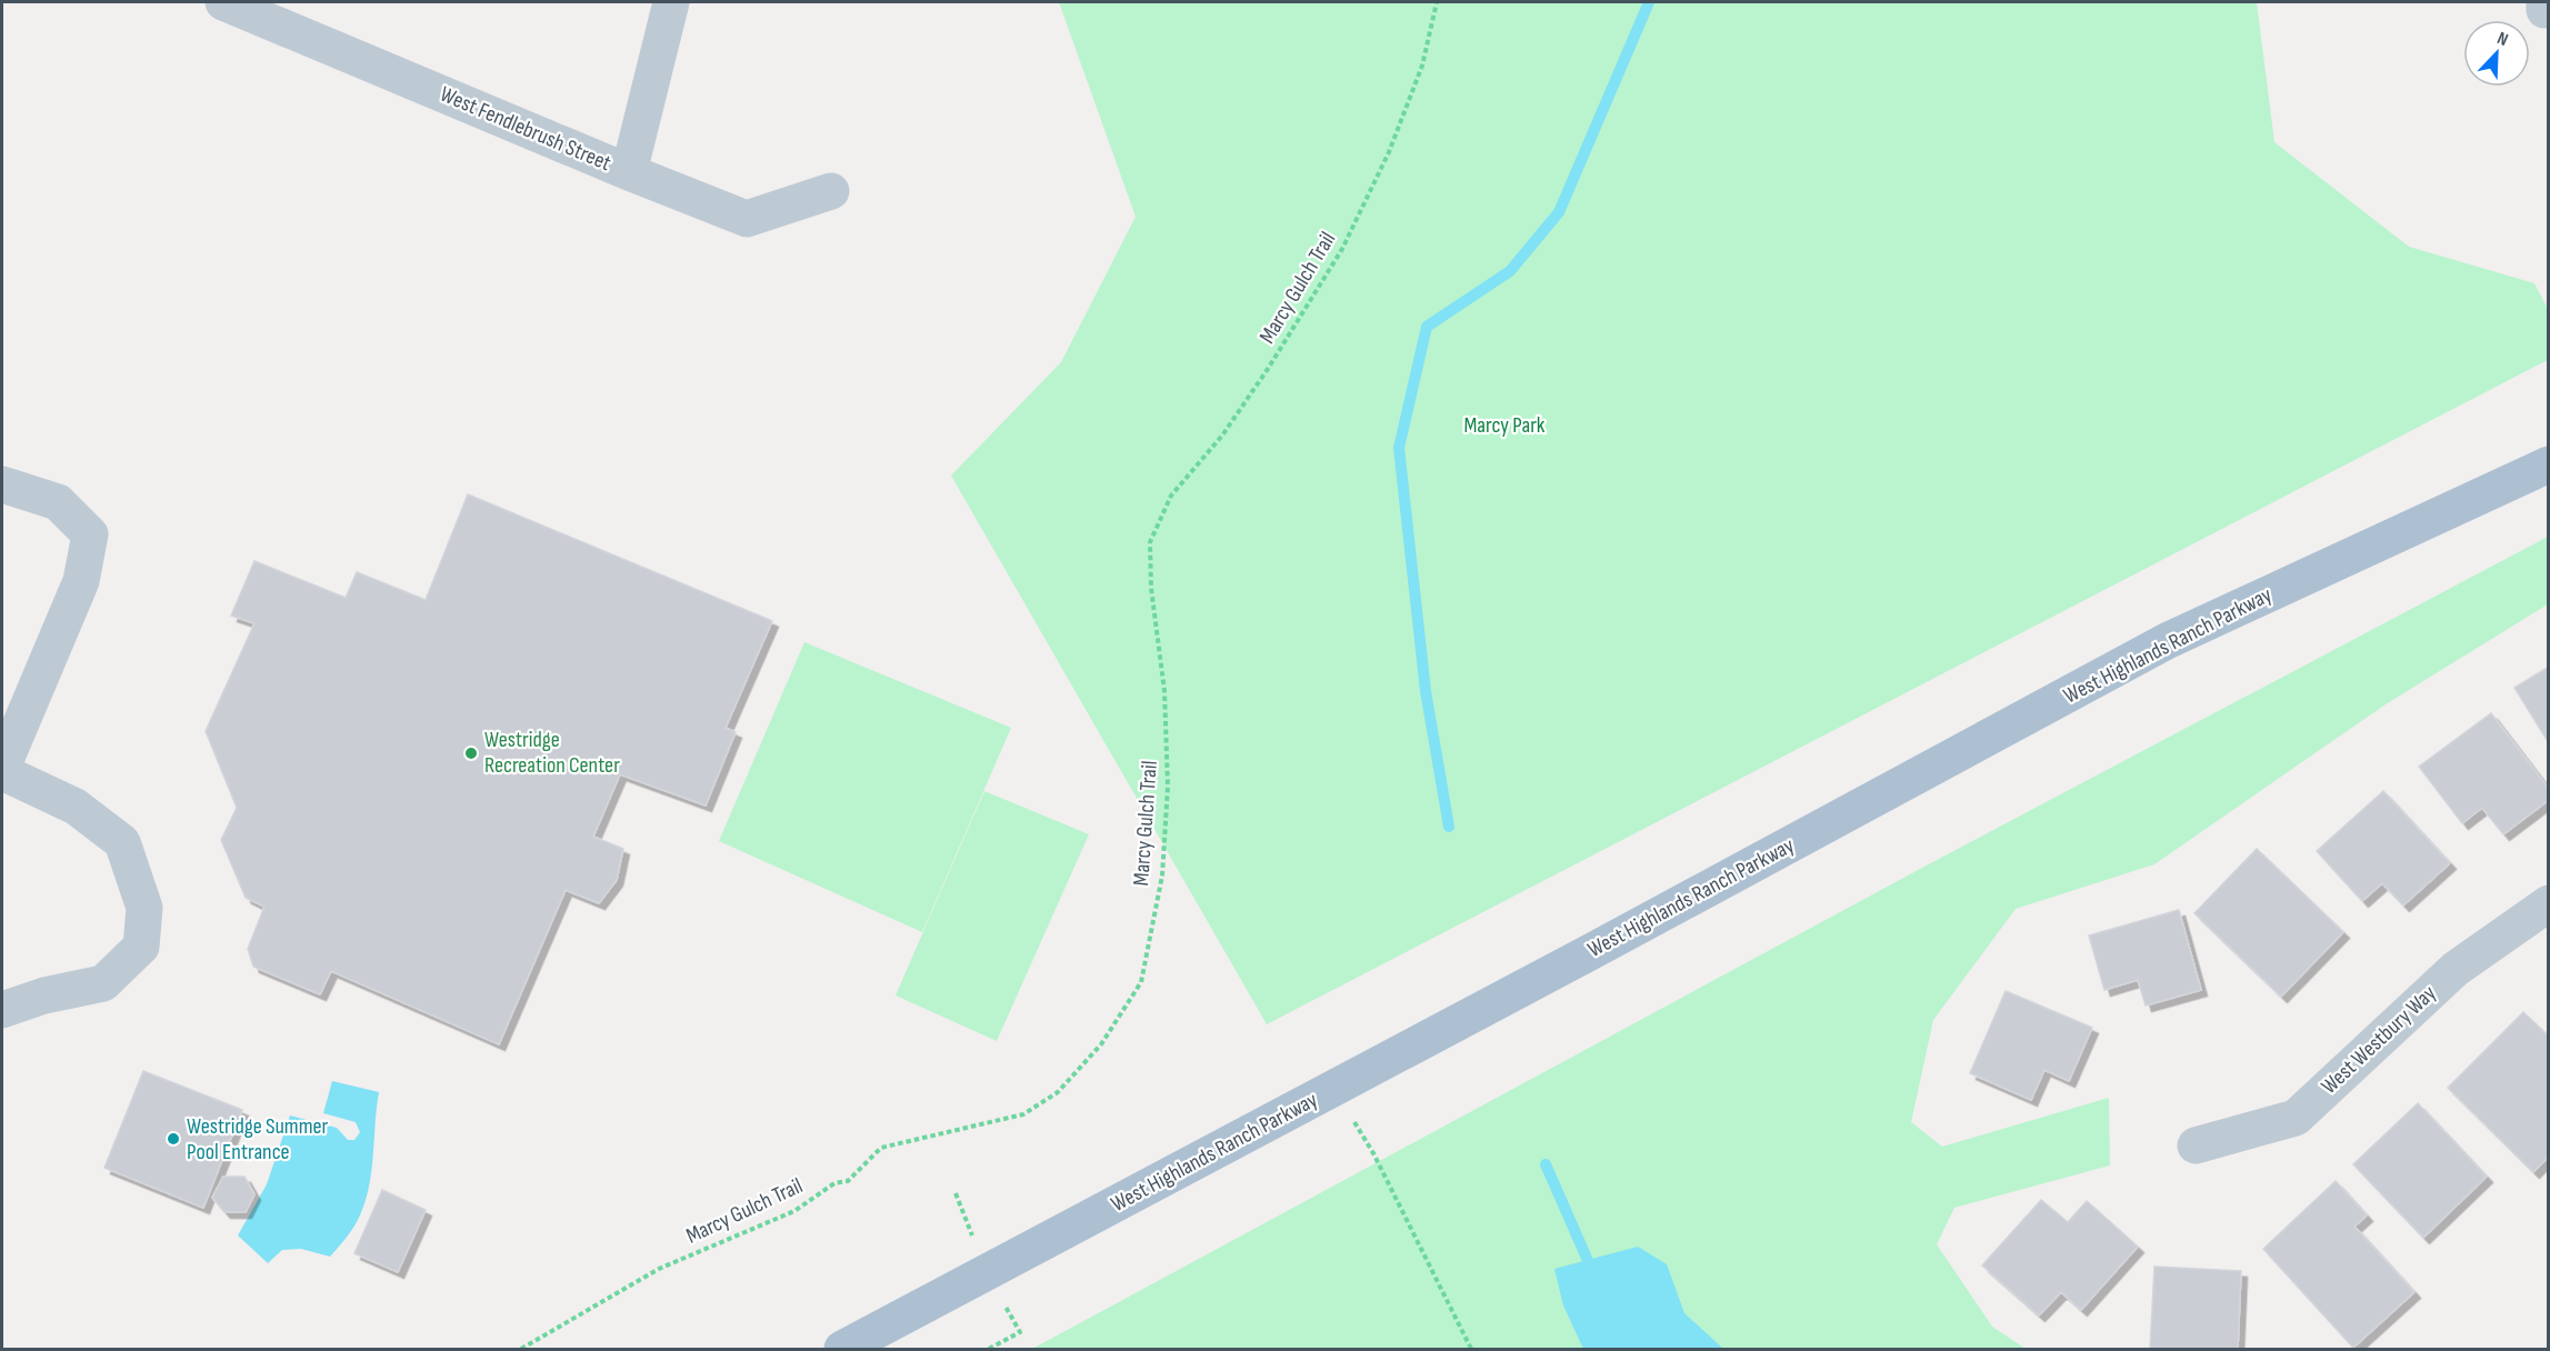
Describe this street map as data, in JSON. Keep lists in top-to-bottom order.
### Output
{
  "streets": {
    "main road": ["West Highlands Ranch Parkway"],
    "street": ["West Fendlebrush Street", "West Westbury Way"],
    "path": ["Marcy Gulch Trail"]
  },
  "parks": ["Marcy Park"],
  "places": ["Westridge Recreation Center", "Westridge Summer Pool Entrance"],
  "north": "top right"
}
